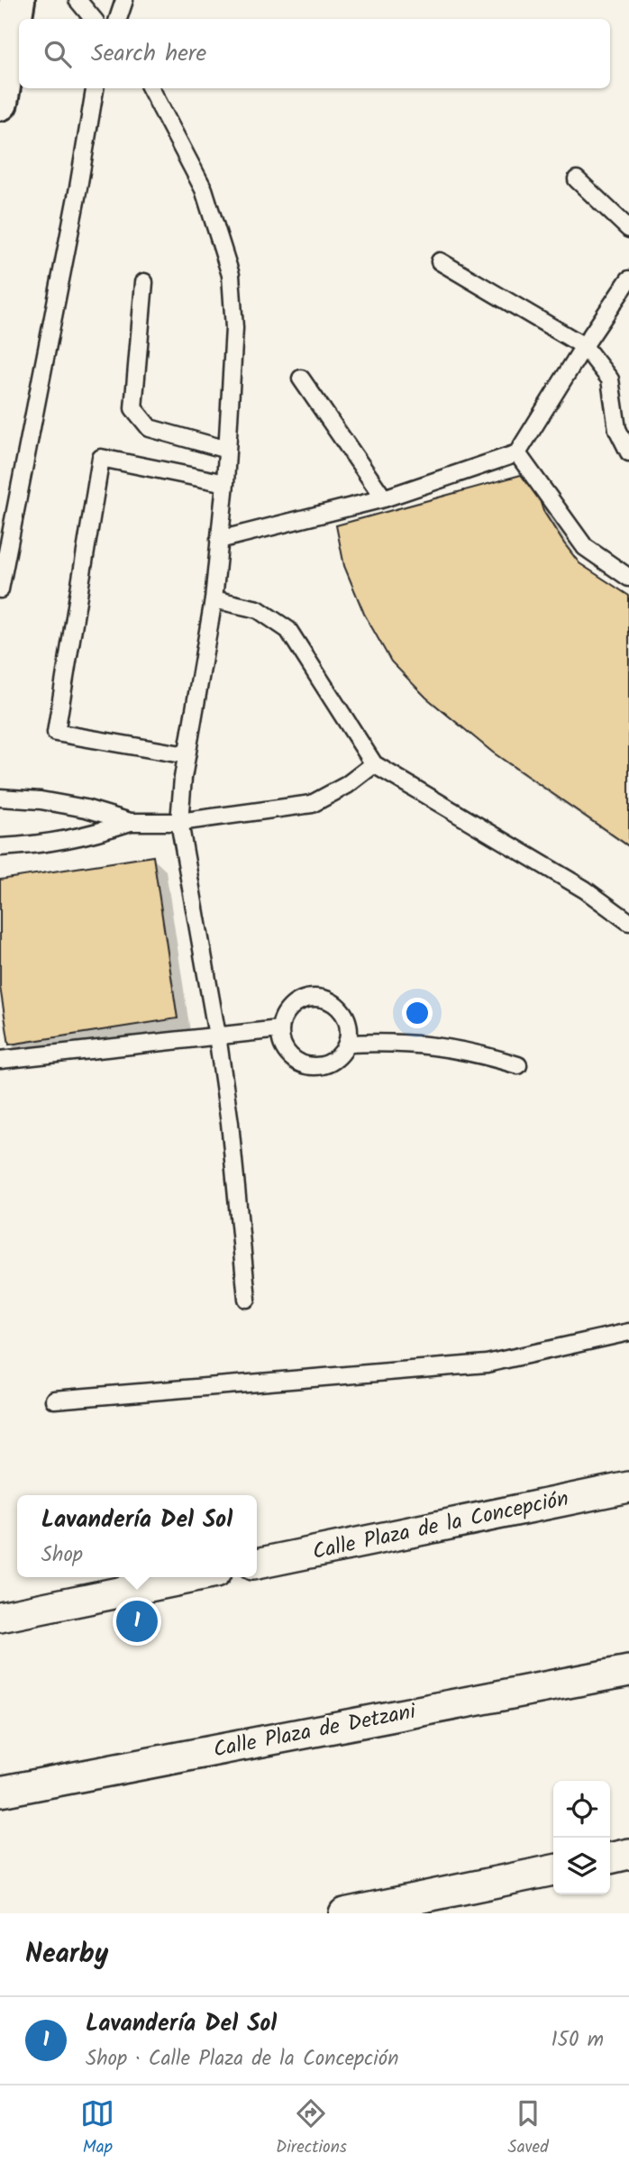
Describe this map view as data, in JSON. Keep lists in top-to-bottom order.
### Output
{
  "streets": {
    "street": ["Calle Plaza de la Concepción", "Calle Plaza de Detzani"]
  },
  "page": {
    "search": "Search here",
    "popup": ["Lavandería Del Sol", "Shop"],
    "pins": "1",
    "heading": "Nearby",
    "list": [
      {
        "mark": "1",
        "name": "Lavandería Del Sol",
        "note": "Shop · Calle Plaza de la Concepción",
        "value": "150 m"
      }
    ],
    "nav": ["Map", "Directions", "Saved"]
  }
}
